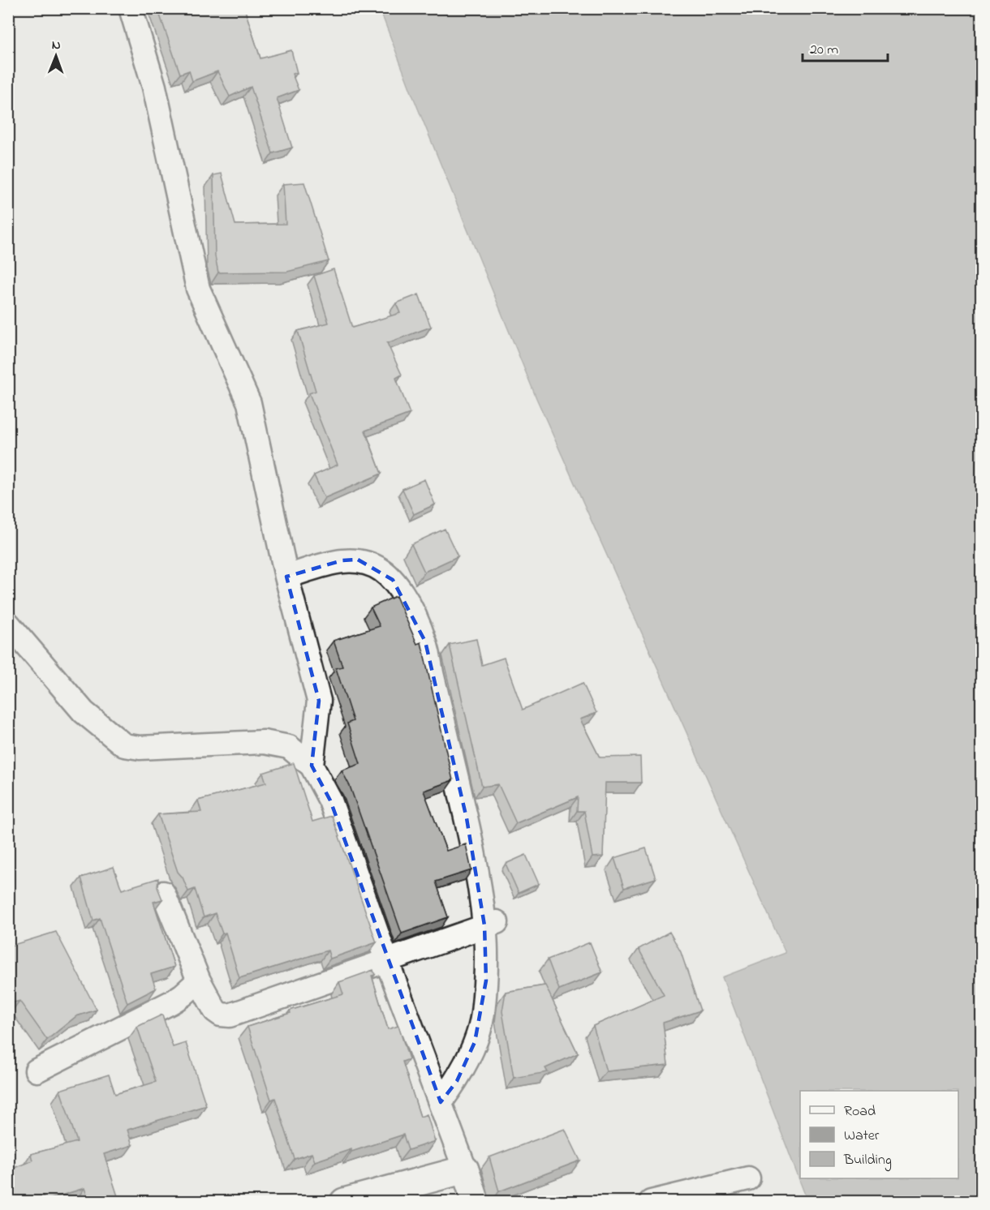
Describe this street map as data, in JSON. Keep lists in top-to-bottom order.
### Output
{
  "legend": ["Road", "Water", "Building"],
  "scale_bar": "20 m",
  "north": "top"
}
